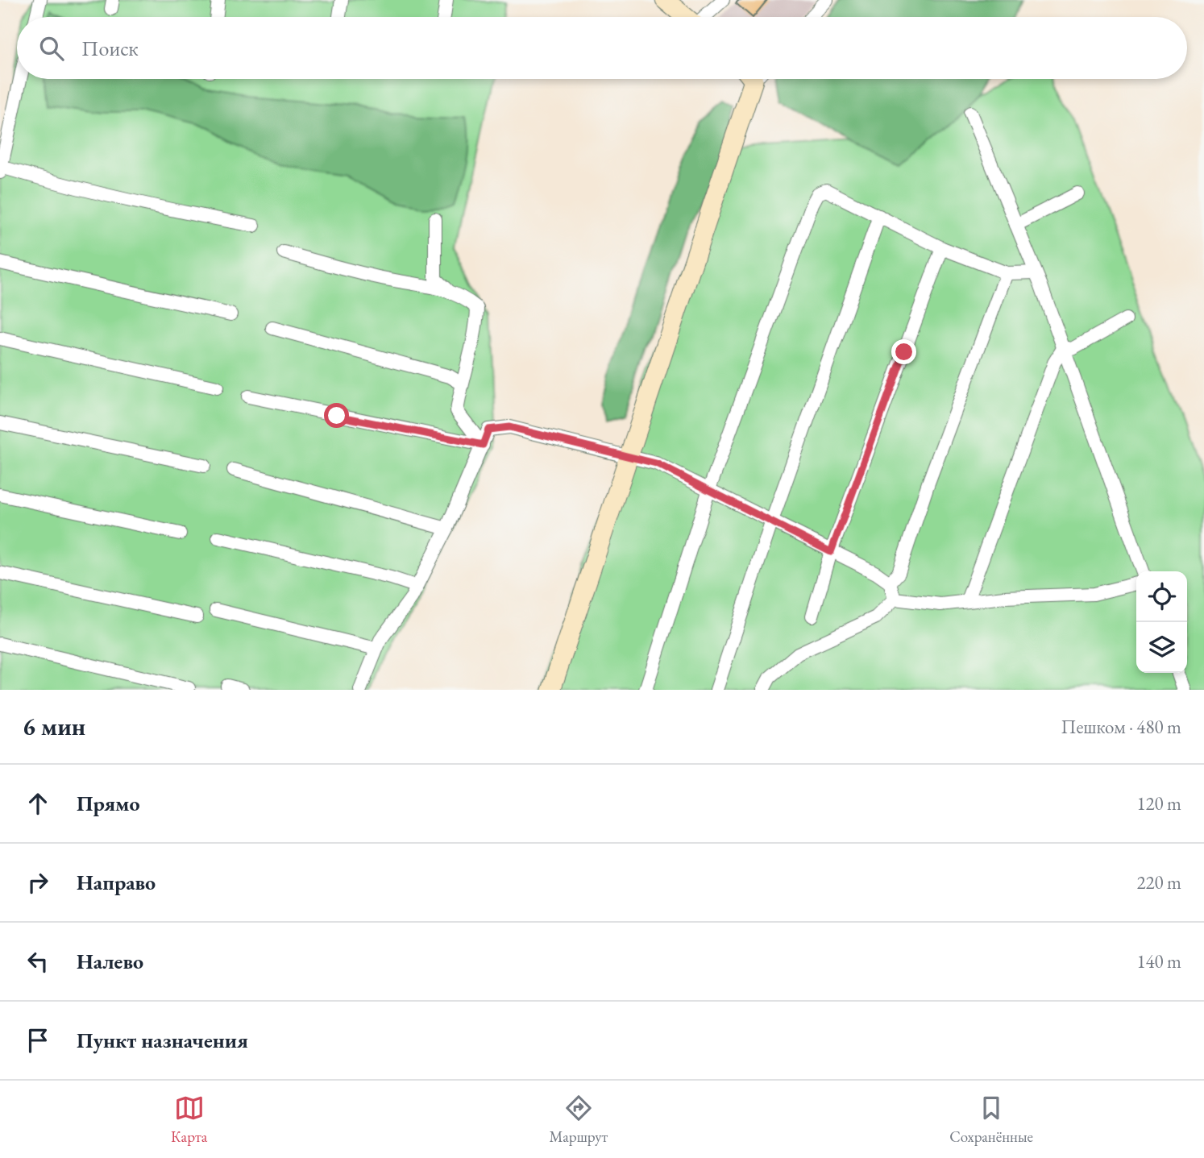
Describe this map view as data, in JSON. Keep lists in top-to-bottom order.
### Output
{
  "page": {
    "search": "Поиск",
    "heading": ["6 мин", "Пешком · 480 m"],
    "list": [
      ["Прямо", "120 m"],
      ["Направо", "220 m"],
      ["Налево", "140 m"],
      "Пункт назначения"
    ],
    "nav": ["Карта", "Маршрут", "Сохранённые"]
  }
}
